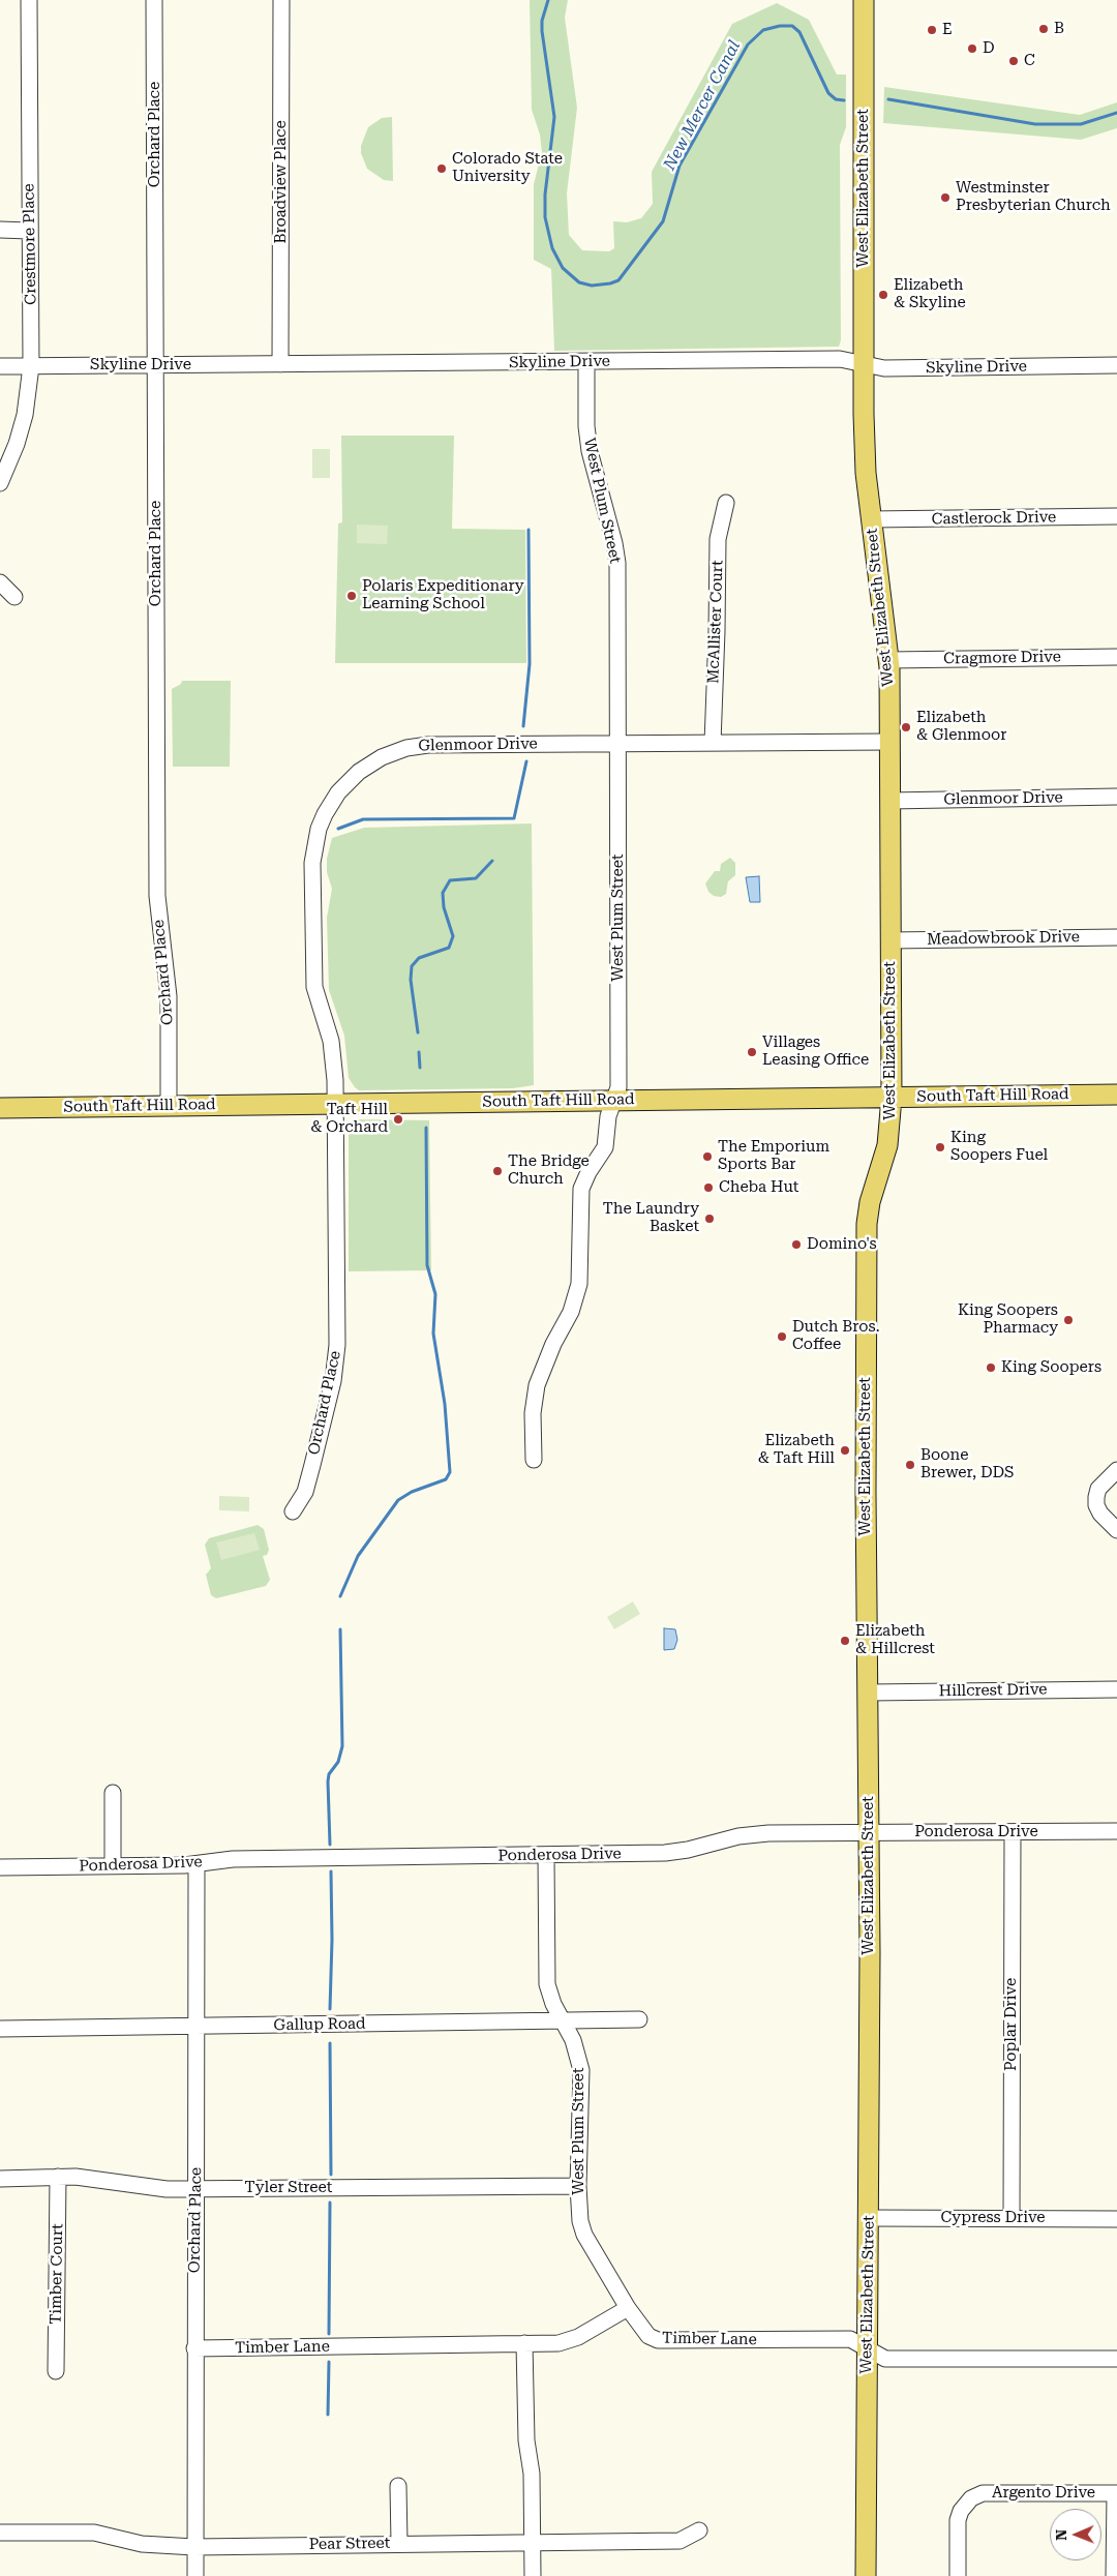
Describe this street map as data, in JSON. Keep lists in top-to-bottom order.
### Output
{
  "streets": {
    "main road": ["West Elizabeth Street", "South Taft Hill Road"],
    "street": [
      "Orchard Place",
      "Broadview Place",
      "Crestmore Place",
      "Skyline Drive",
      "West Plum Street",
      "Castlerock Drive",
      "McAllister Court",
      "Cragmore Drive",
      "Glenmoor Drive",
      "Meadowbrook Drive",
      "Hillcrest Drive",
      "Ponderosa Drive",
      "Gallup Road",
      "Poplar Drive",
      "Tyler Street",
      "Cypress Drive",
      "Timber Court",
      "Timber Lane",
      "Argento Drive",
      "Pear Street"
    ]
  },
  "crossings": [
    ["Orchard Place", "Skyline Drive"],
    ["Orchard Place", "Glenmoor Drive"],
    ["Orchard Place", "South Taft Hill Road"],
    ["Orchard Place", "Ponderosa Drive"],
    ["Orchard Place", "Gallup Road"],
    ["Orchard Place", "Tyler Street"],
    ["Orchard Place", "Timber Lane"],
    ["Orchard Place", "Pear Street"],
    ["Broadview Place", "Skyline Drive"],
    ["West Elizabeth Street", "Skyline Drive"],
    ["West Elizabeth Street", "Castlerock Drive"],
    ["West Elizabeth Street", "Cragmore Drive"],
    ["West Elizabeth Street", "Glenmoor Drive"],
    ["West Elizabeth Street", "Meadowbrook Drive"],
    ["West Elizabeth Street", "South Taft Hill Road"],
    ["West Elizabeth Street", "Hillcrest Drive"],
    ["West Elizabeth Street", "Ponderosa Drive"],
    ["West Elizabeth Street", "Cypress Drive"],
    ["West Elizabeth Street", "Timber Lane"],
    ["Crestmore Place", "Skyline Drive"],
    ["Skyline Drive", "West Plum Street"],
    ["West Plum Street", "Glenmoor Drive"],
    ["West Plum Street", "South Taft Hill Road"],
    ["West Plum Street", "Ponderosa Drive"],
    ["West Plum Street", "Gallup Road"],
    ["West Plum Street", "Tyler Street"],
    ["West Plum Street", "Timber Lane"],
    ["McAllister Court", "Glenmoor Drive"],
    ["Glenmoor Drive", "South Taft Hill Road"],
    ["Ponderosa Drive", "Poplar Drive"],
    ["Poplar Drive", "Cypress Drive"],
    ["Tyler Street", "Timber Court"]
  ],
  "water": ["New Mercer Canal"],
  "places": [
    "B",
    "E",
    "D",
    "C",
    "Colorado State University",
    "Westminster Presbyterian Church",
    "Elizabeth & Skyline",
    "Polaris Expeditionary Learning School",
    "Elizabeth & Glenmoor",
    "Villages Leasing Office",
    "Taft Hill & Orchard",
    "King Soopers Fuel",
    "The Emporium Sports Bar",
    "The Bridge Church",
    "Cheba Hut",
    "The Laundry Basket",
    "Domino's",
    "King Soopers Pharmacy",
    "Dutch Bros. Coffee",
    "King Soopers",
    "Elizabeth & Taft Hill",
    "Boone Brewer, DDS",
    "Elizabeth & Hillcrest"
  ],
  "north": "left"
}
